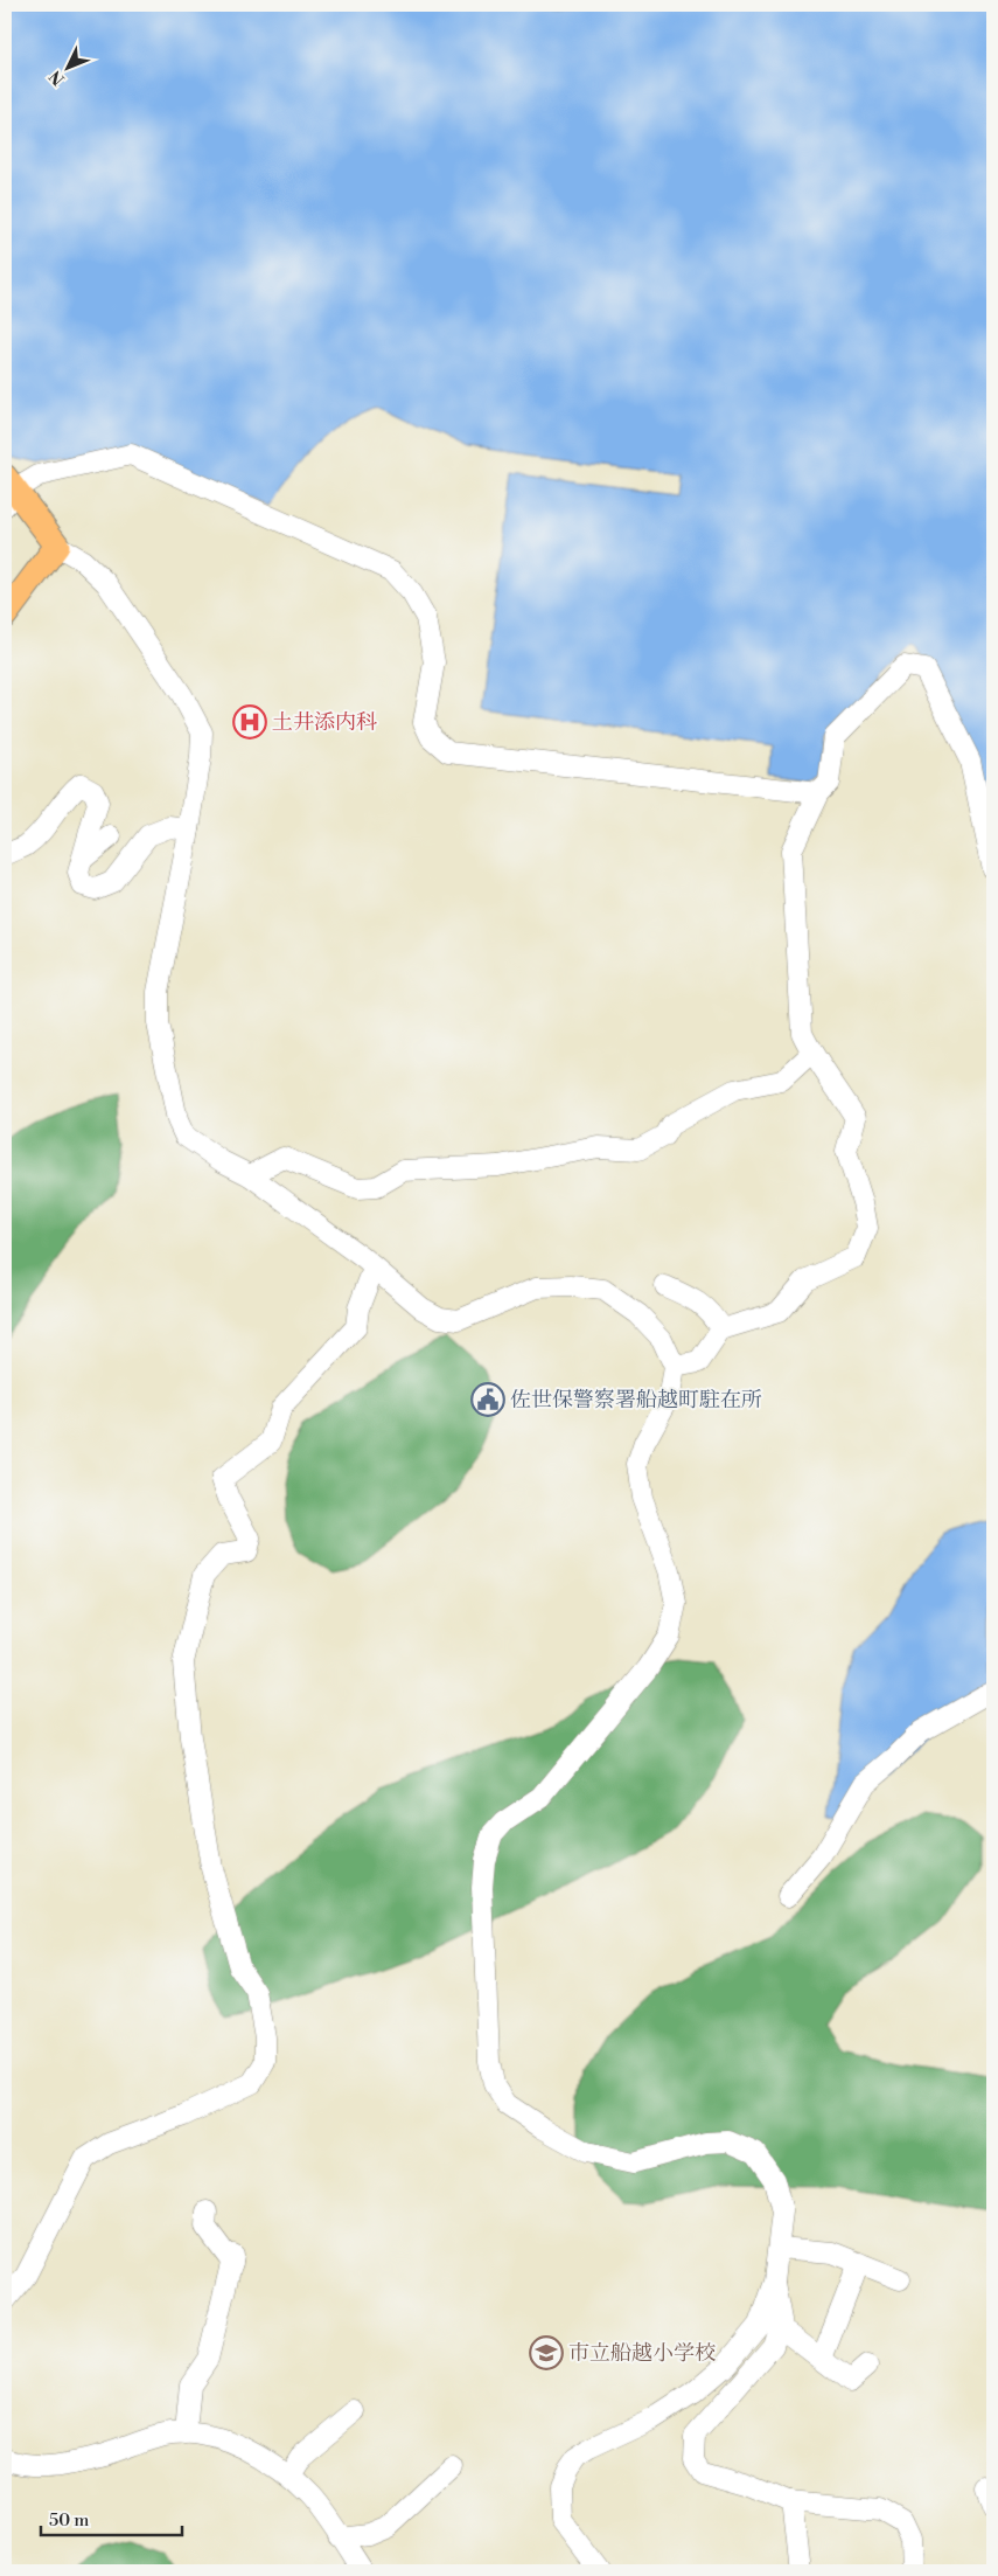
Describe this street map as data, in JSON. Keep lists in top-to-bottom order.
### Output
{
  "places": {
    "hospital": ["土井添内科"],
    "public building": ["佐世保警察署船越町駐在所"],
    "school or university": ["市立船越小学校"]
  },
  "scale_bar": "50 m",
  "north": "bottom left"
}
